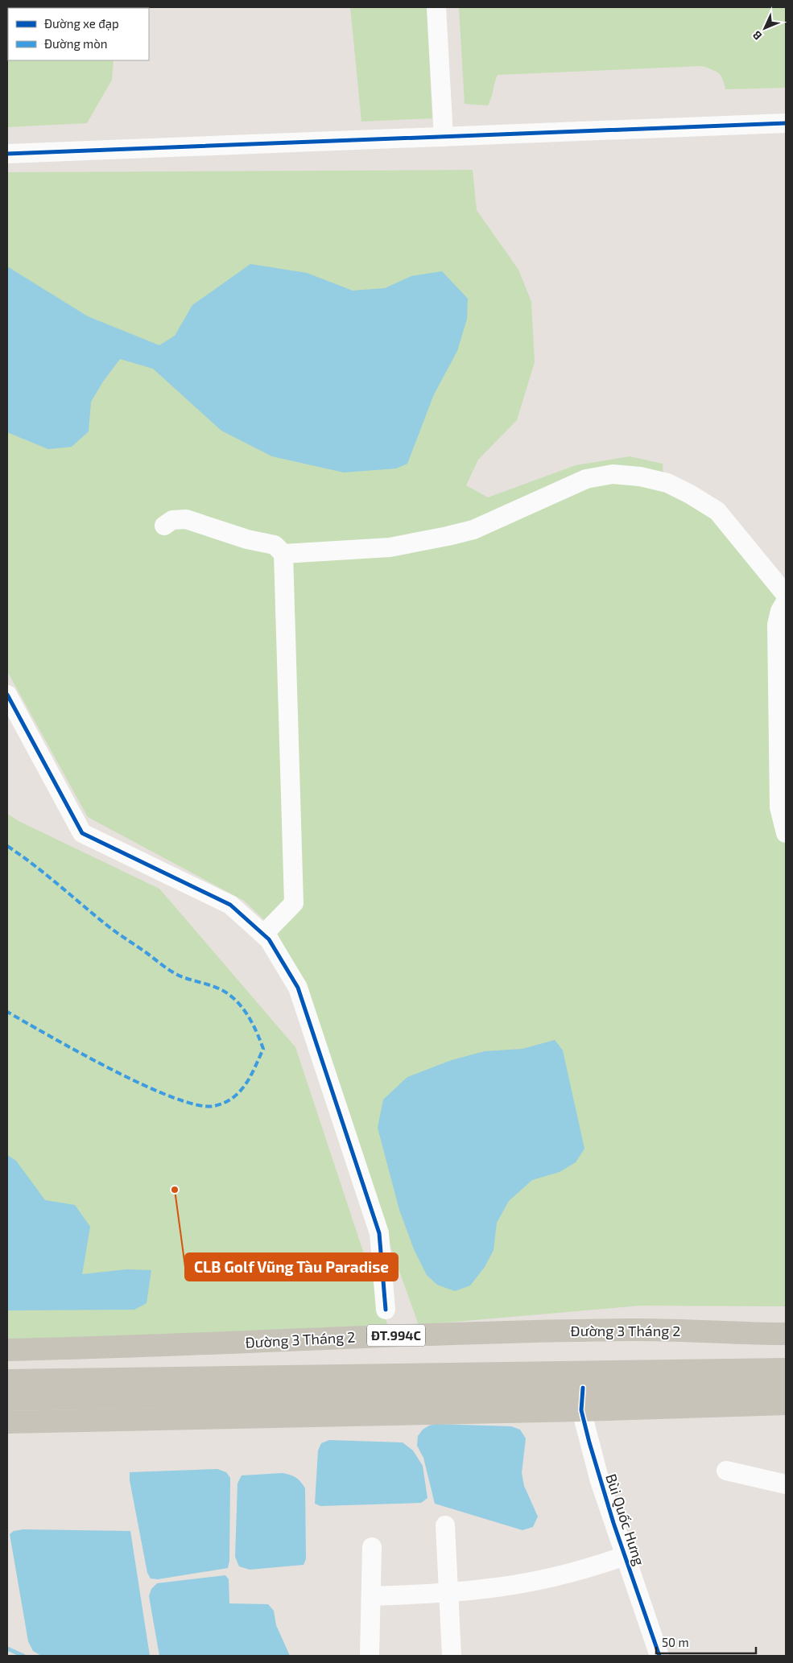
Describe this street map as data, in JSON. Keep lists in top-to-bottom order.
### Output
{
  "streets": {
    "main road": ["Đường 3 Tháng 2", "ĐT.994C"],
    "street": ["Bùi Quốc Hưng"]
  },
  "places": ["CLB Golf Vũng Tàu Paradise"],
  "legend": ["Đường xe đạp", "Đường mòn"],
  "scale_bar": "50 m",
  "north": "bottom left"
}
